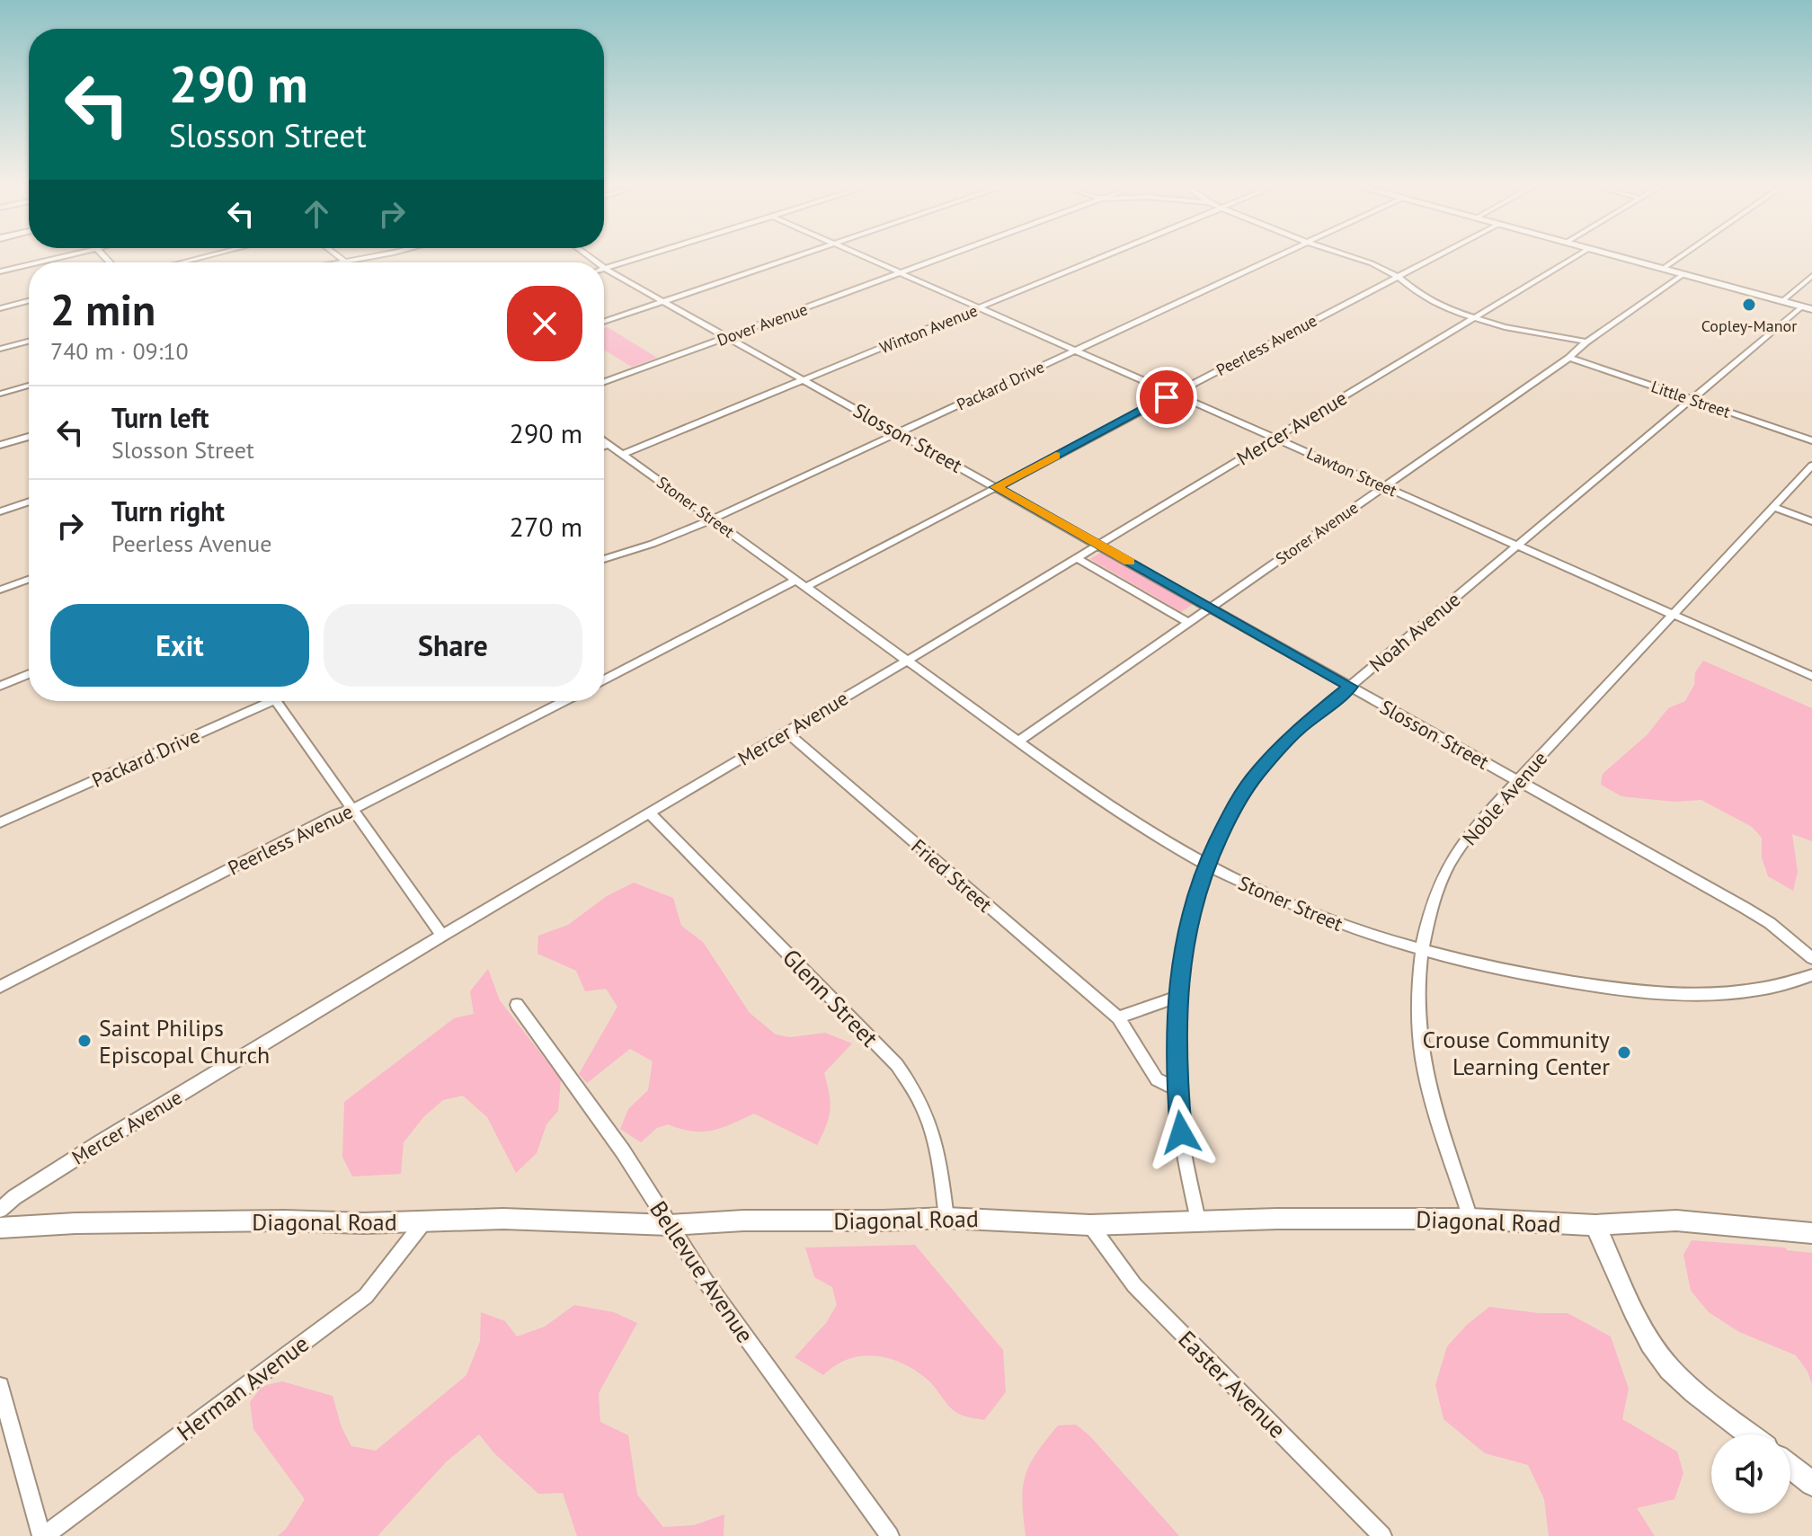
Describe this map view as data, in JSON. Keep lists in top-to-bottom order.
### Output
{
  "streets": {
    "street": [
      "Dover Avenue",
      "Winton Avenue",
      "Peerless Avenue",
      "Packard Drive",
      "Little Street",
      "Mercer Avenue",
      "Slosson Street",
      "Lawton Street",
      "Stoner Street",
      "Storer Avenue",
      "Noah Avenue",
      "Noble Avenue",
      "Fried Street",
      "Glenn Street",
      "Diagonal Road",
      "Bellevue Avenue",
      "Easter Avenue",
      "Herman Avenue"
    ]
  },
  "crossings": [
    ["Dover Avenue", "Slosson Street"],
    ["Dover Avenue", "Lawton Street"],
    ["Winton Avenue", "Slosson Street"],
    ["Winton Avenue", "Lawton Street"],
    ["Winton Avenue", "Stoner Street"],
    ["Peerless Avenue", "Slosson Street"],
    ["Peerless Avenue", "Lawton Street"],
    ["Peerless Avenue", "Stoner Street"],
    ["Packard Drive", "Slosson Street"],
    ["Packard Drive", "Lawton Street"],
    ["Packard Drive", "Stoner Street"],
    ["Little Street", "Storer Avenue"],
    ["Little Street", "Noah Avenue"],
    ["Mercer Avenue", "Slosson Street"],
    ["Mercer Avenue", "Lawton Street"],
    ["Mercer Avenue", "Stoner Street"],
    ["Mercer Avenue", "Fried Street"],
    ["Mercer Avenue", "Glenn Street"],
    ["Slosson Street", "Storer Avenue"],
    ["Slosson Street", "Noah Avenue"],
    ["Slosson Street", "Noble Avenue"],
    ["Lawton Street", "Storer Avenue"],
    ["Lawton Street", "Noah Avenue"],
    ["Lawton Street", "Noble Avenue"],
    ["Stoner Street", "Storer Avenue"],
    ["Stoner Street", "Noah Avenue"],
    ["Stoner Street", "Noble Avenue"],
    ["Noah Avenue", "Fried Street"],
    ["Noah Avenue", "Diagonal Road"],
    ["Noble Avenue", "Diagonal Road"],
    ["Glenn Street", "Diagonal Road"],
    ["Diagonal Road", "Bellevue Avenue"],
    ["Diagonal Road", "Easter Avenue"],
    ["Diagonal Road", "Herman Avenue"]
  ],
  "places": ["Copley-Manor", "Saint Philips Episcopal Church", "Crouse Community Learning Center"],
  "page": {
    "turn": ["290 m", "Slosson Street"],
    "heading": ["2 min", "740 m · 09:10"],
    "list": [
      {
        "name": "Turn left",
        "note": "Slosson Street",
        "value": "290 m"
      },
      {
        "name": "Turn right",
        "note": "Peerless Avenue",
        "value": "270 m"
      }
    ],
    "buttons": ["Exit", "Share"]
  }
}
